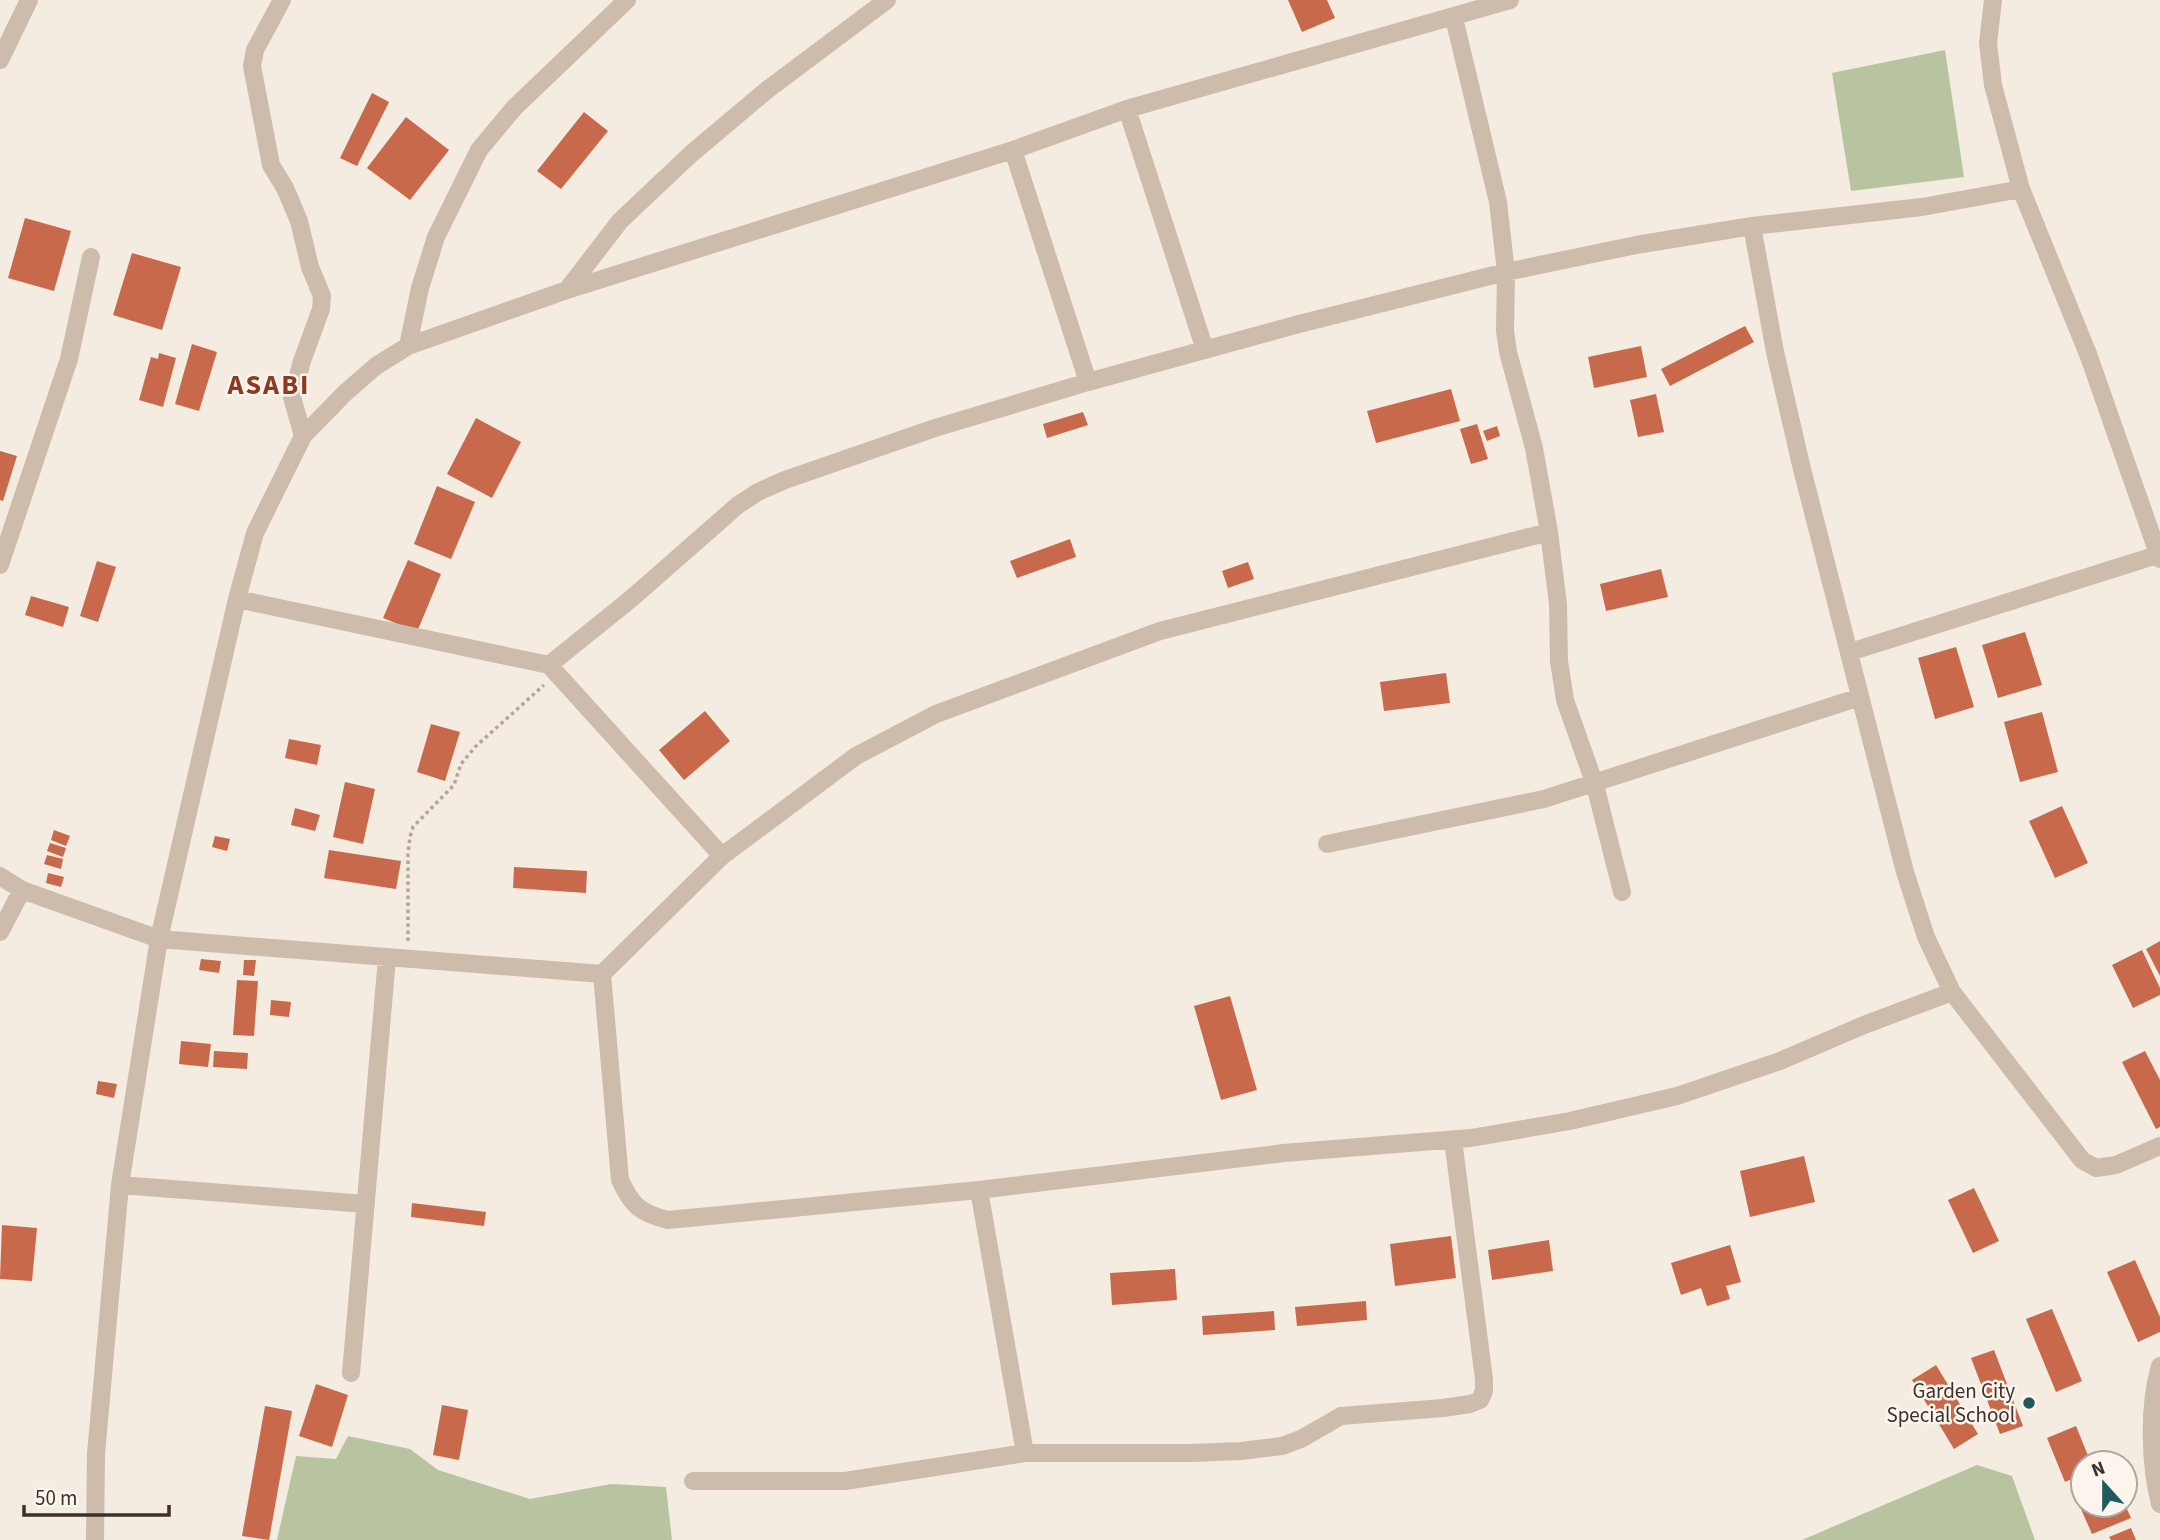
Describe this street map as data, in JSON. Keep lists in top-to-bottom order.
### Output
{
  "districts": ["ASABI"],
  "places": ["Garden City Special School"],
  "scale_bar": "50 m",
  "north": "top"
}
